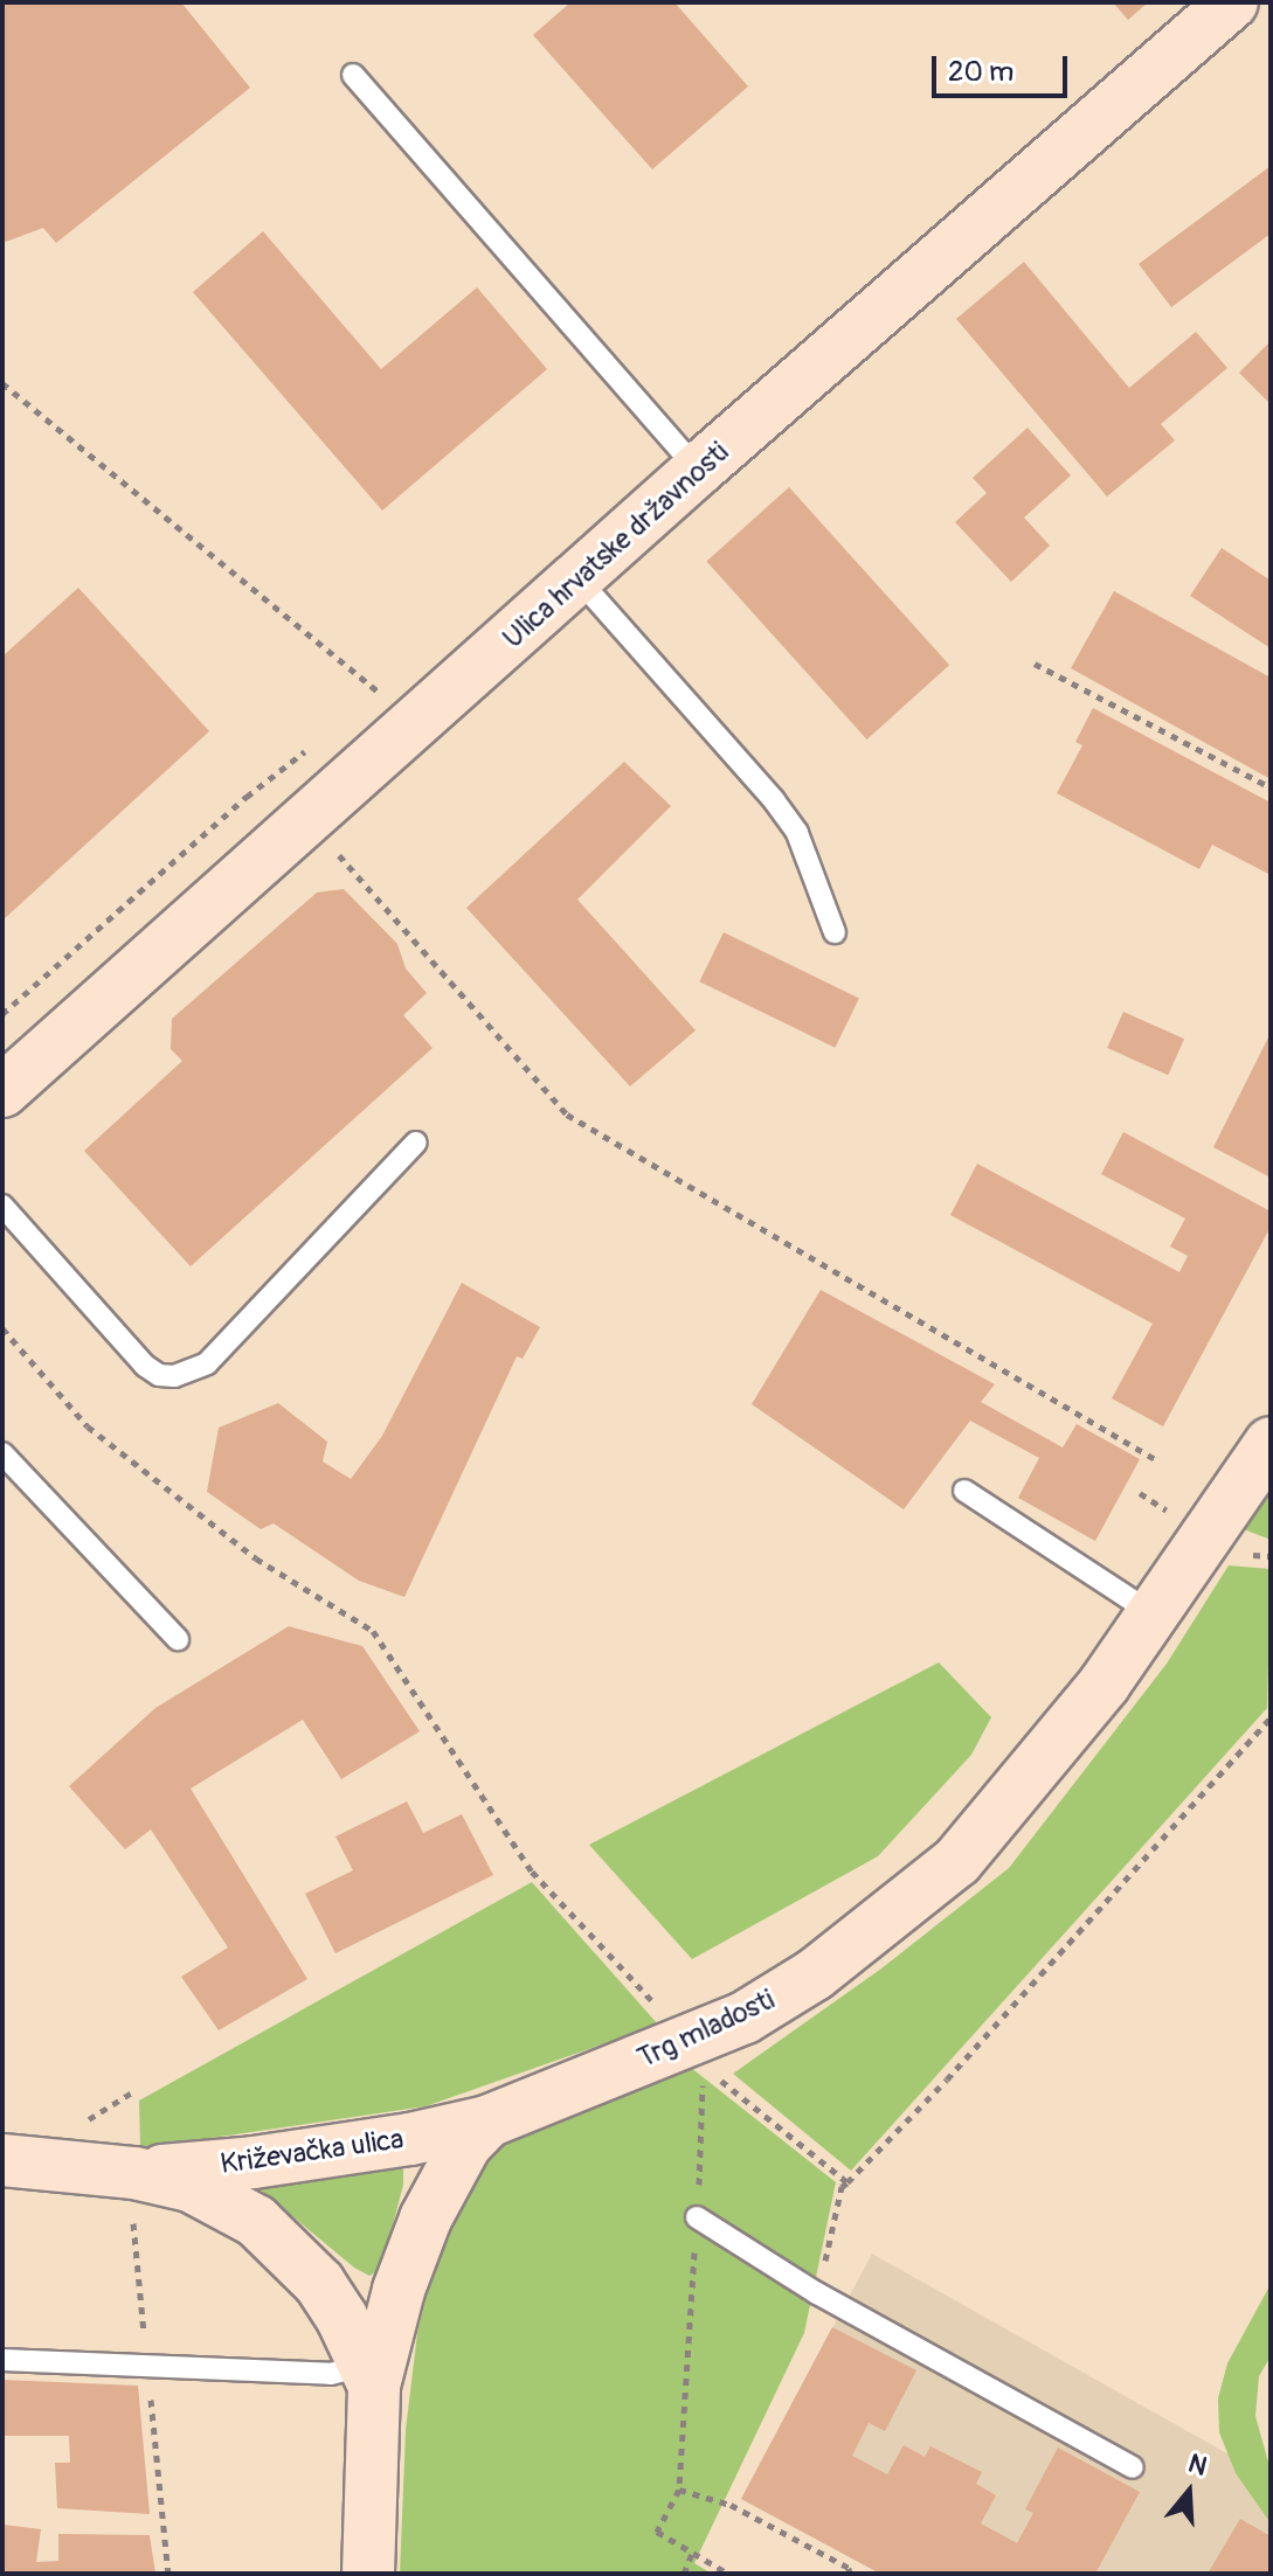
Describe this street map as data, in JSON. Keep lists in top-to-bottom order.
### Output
{
  "streets": {
    "main road": ["Ulica hrvatske državnosti", "Trg mladosti", "Križevačka ulica"]
  },
  "crossings": [
    ["Trg mladosti", "Križevačka ulica"]
  ],
  "scale_bar": "20 m",
  "north": "top"
}
